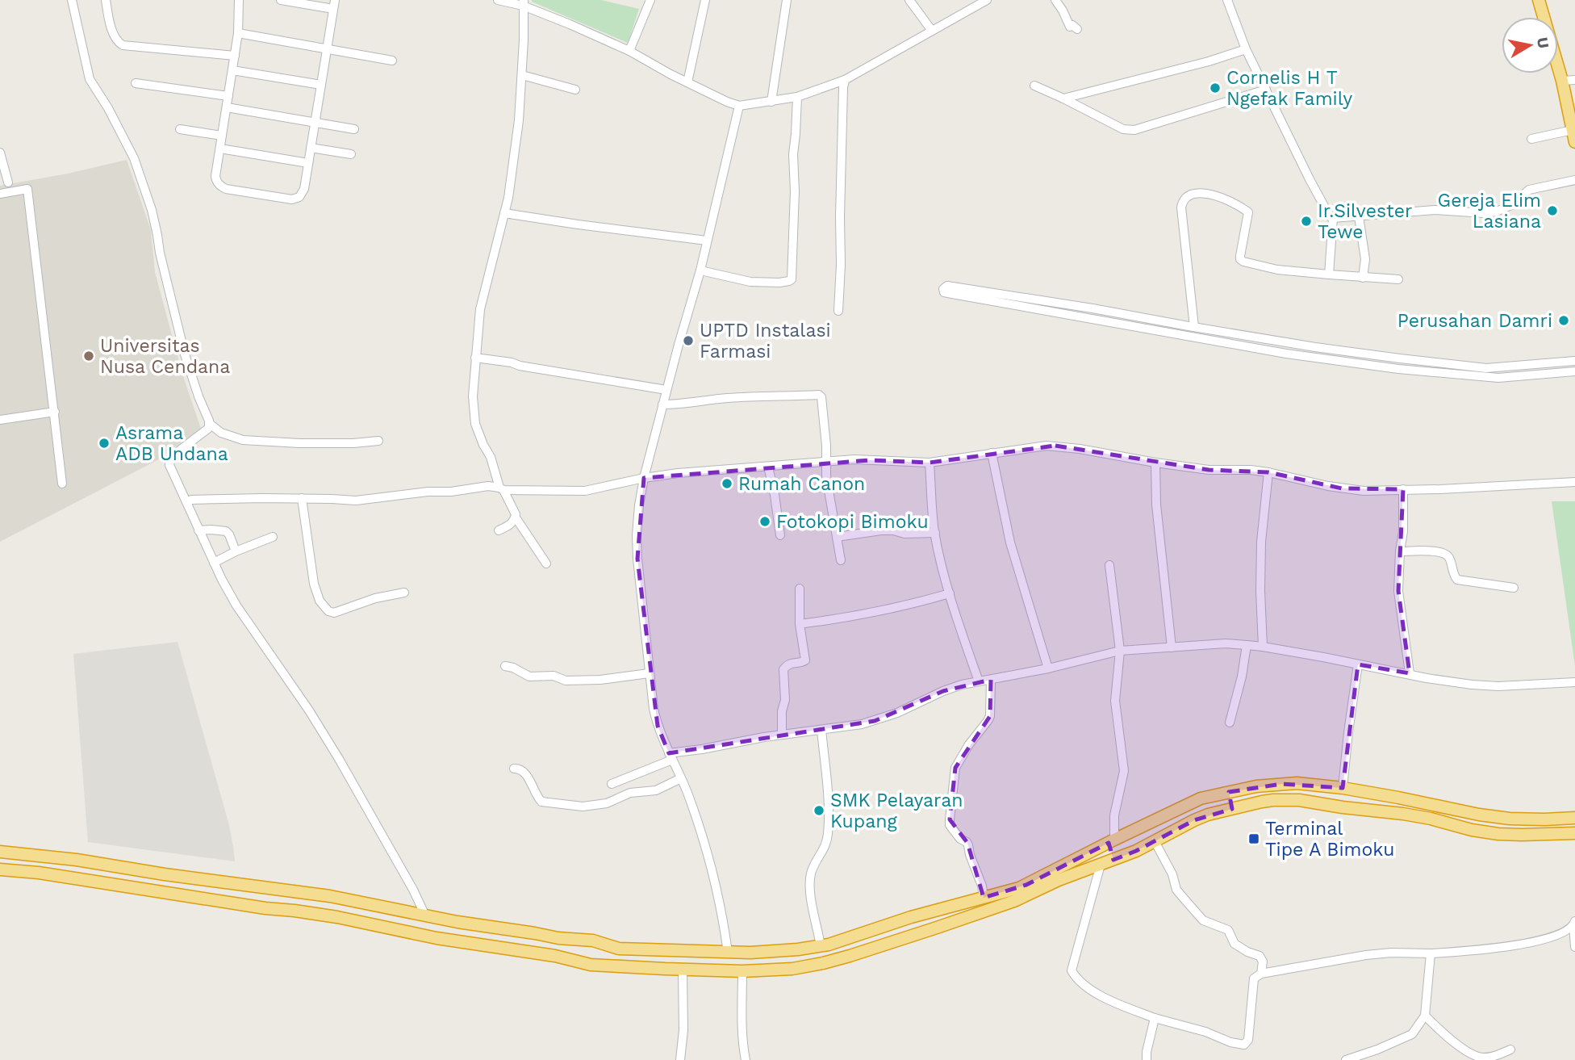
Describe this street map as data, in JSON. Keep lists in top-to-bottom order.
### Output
{
  "places": {
    "other": [
      "Cornelis H T Ngefak Family",
      "Gereja Elim Lasiana",
      "Ir.Silvester Tewe",
      "Perusahan Damri",
      "UPTD Instalasi Farmasi",
      "Universitas Nusa Cendana",
      "Asrama ADB Undana",
      "Rumah Canon",
      "Fotokopi Bimoku",
      "SMK Pelayaran Kupang"
    ],
    "transit": ["Terminal Tipe A Bimoku"]
  },
  "north": "right"
}
